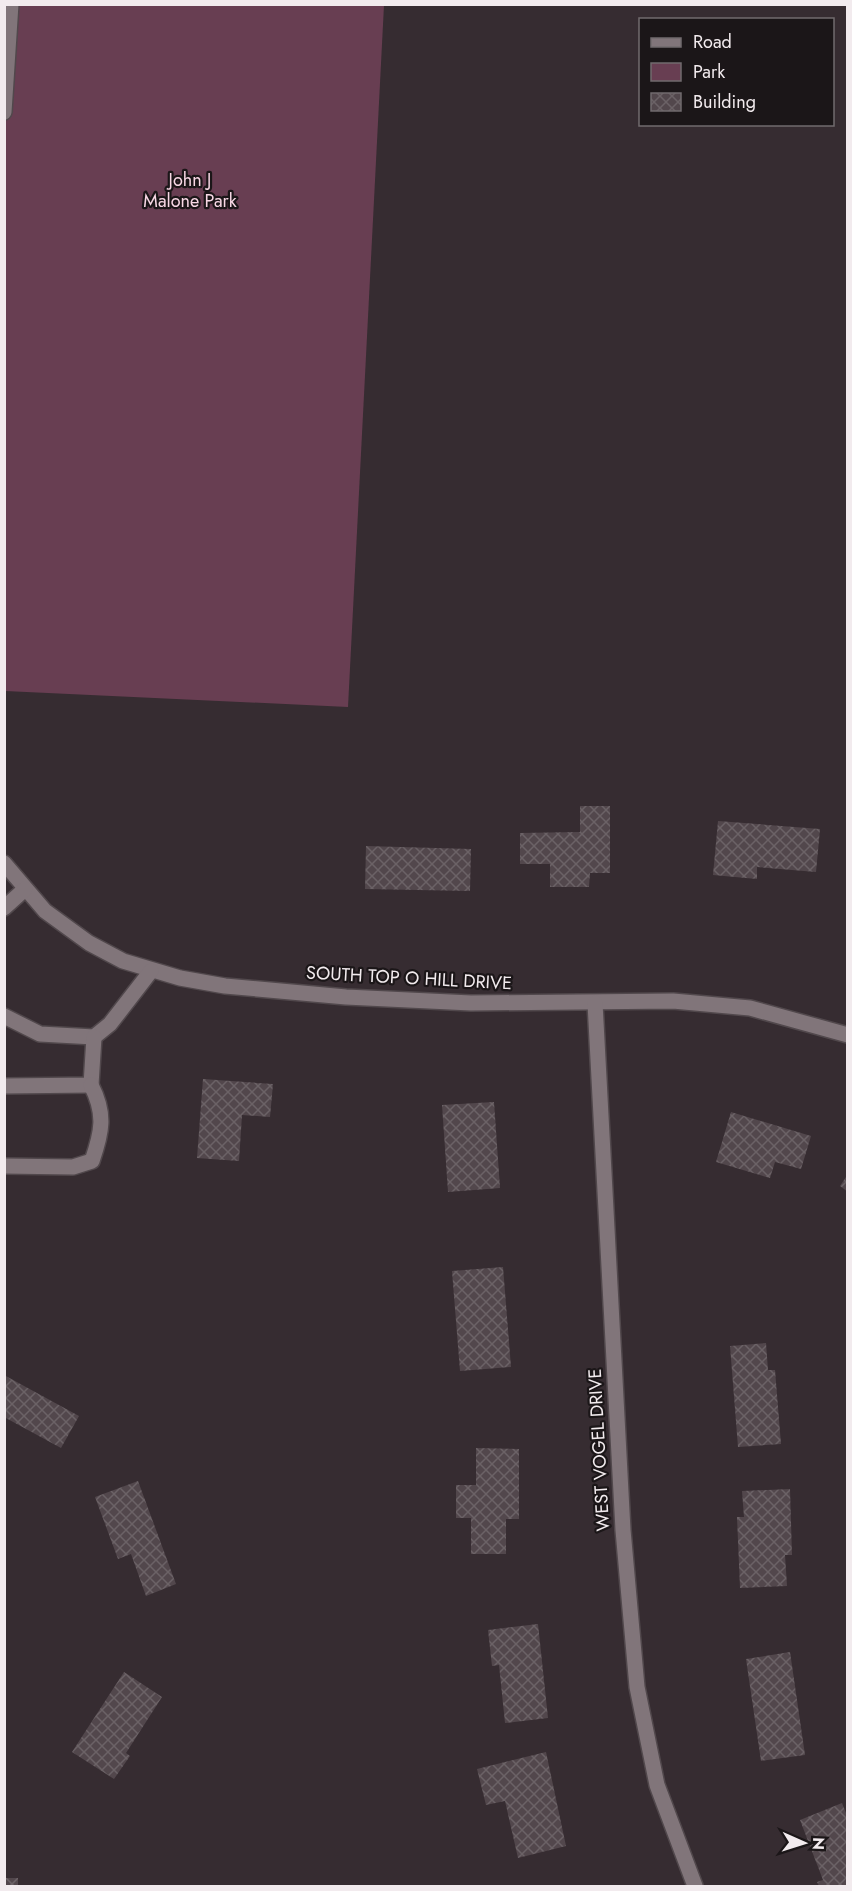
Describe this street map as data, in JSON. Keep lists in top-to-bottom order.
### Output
{
  "streets": {
    "street": ["SOUTH TOP O HILL DRIVE", "WEST VOGEL DRIVE"]
  },
  "crossings": [
    ["SOUTH TOP O HILL DRIVE", "WEST VOGEL DRIVE"]
  ],
  "parks": ["John J Malone Park"],
  "legend": ["Road", "Park", "Building"],
  "north": "right"
}
